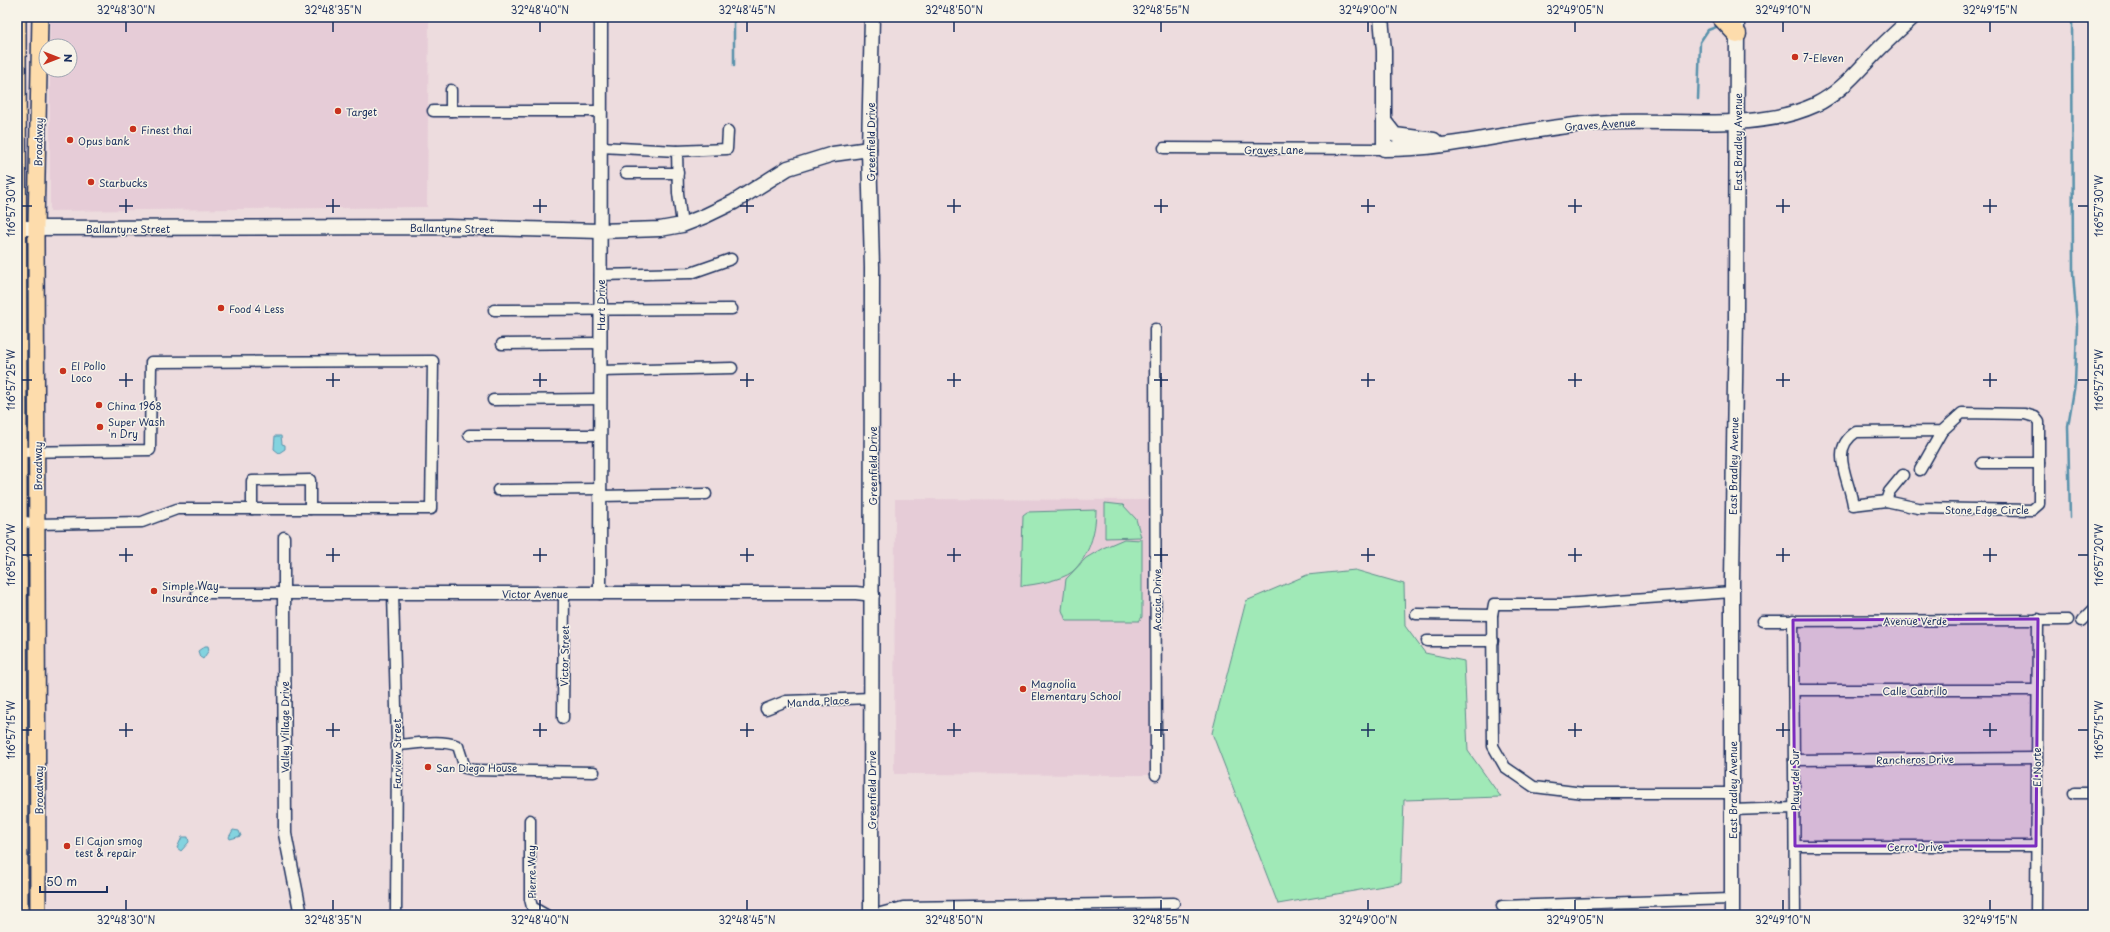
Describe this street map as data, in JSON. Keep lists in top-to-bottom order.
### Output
{
  "streets": {
    "main road": [
      "Graves Avenue",
      "Broadway",
      "Greenfield Drive",
      "East Bradley Avenue",
      "Ballantyne Street"
    ],
    "street": [
      "Graves Lane",
      "Hart Drive",
      "Stone Edge Circle",
      "Victor Avenue",
      "Acacia Drive",
      "Avenue Verde",
      "Victor Street",
      "Calle Cabrillo",
      "Manda Place",
      "Valley Village Drive",
      "Farview Street",
      "Rancheros Drive",
      "El Norte",
      "Playa del Sur",
      "Cerro Drive",
      "Pierre Way"
    ]
  },
  "crossings": [
    ["Graves Avenue", "East Bradley Avenue"],
    ["Graves Avenue", "Graves Lane"],
    ["Broadway", "Ballantyne Street"],
    ["Greenfield Drive", "Ballantyne Street"],
    ["Greenfield Drive", "Victor Avenue"],
    ["Greenfield Drive", "Manda Place"],
    ["Ballantyne Street", "Hart Drive"],
    ["Hart Drive", "Victor Avenue"],
    ["Victor Avenue", "Victor Street"],
    ["Victor Avenue", "Valley Village Drive"],
    ["Victor Avenue", "Farview Street"],
    ["Avenue Verde", "El Norte"],
    ["Avenue Verde", "Playa del Sur"],
    ["Calle Cabrillo", "El Norte"],
    ["Calle Cabrillo", "Playa del Sur"],
    ["Rancheros Drive", "El Norte"],
    ["Rancheros Drive", "Playa del Sur"],
    ["El Norte", "Cerro Drive"],
    ["Playa del Sur", "Cerro Drive"]
  ],
  "places": [
    "7-Eleven",
    "Target",
    "Finest thai",
    "Opus bank",
    "Starbucks",
    "Food 4 Less",
    "El Pollo Loco",
    "China 1968",
    "Super Wash 'n Dry",
    "Simple Way Insurance",
    "Magnolia Elementary School",
    "San Diego House",
    "El Cajon smog test & repair"
  ],
  "scale_bar": "50 m",
  "north": "right",
  "coordinates": [
    "32°48'30\"N",
    "32°48'35\"N",
    "32°48'40\"N",
    "32°48'45\"N",
    "32°48'50\"N",
    "32°48'55\"N",
    "32°49'00\"N",
    "32°49'05\"N",
    "32°49'10\"N",
    "32°49'15\"N",
    "116°57'30\"W",
    "116°57'25\"W",
    "116°57'20\"W",
    "116°57'15\"W"
  ]
}
